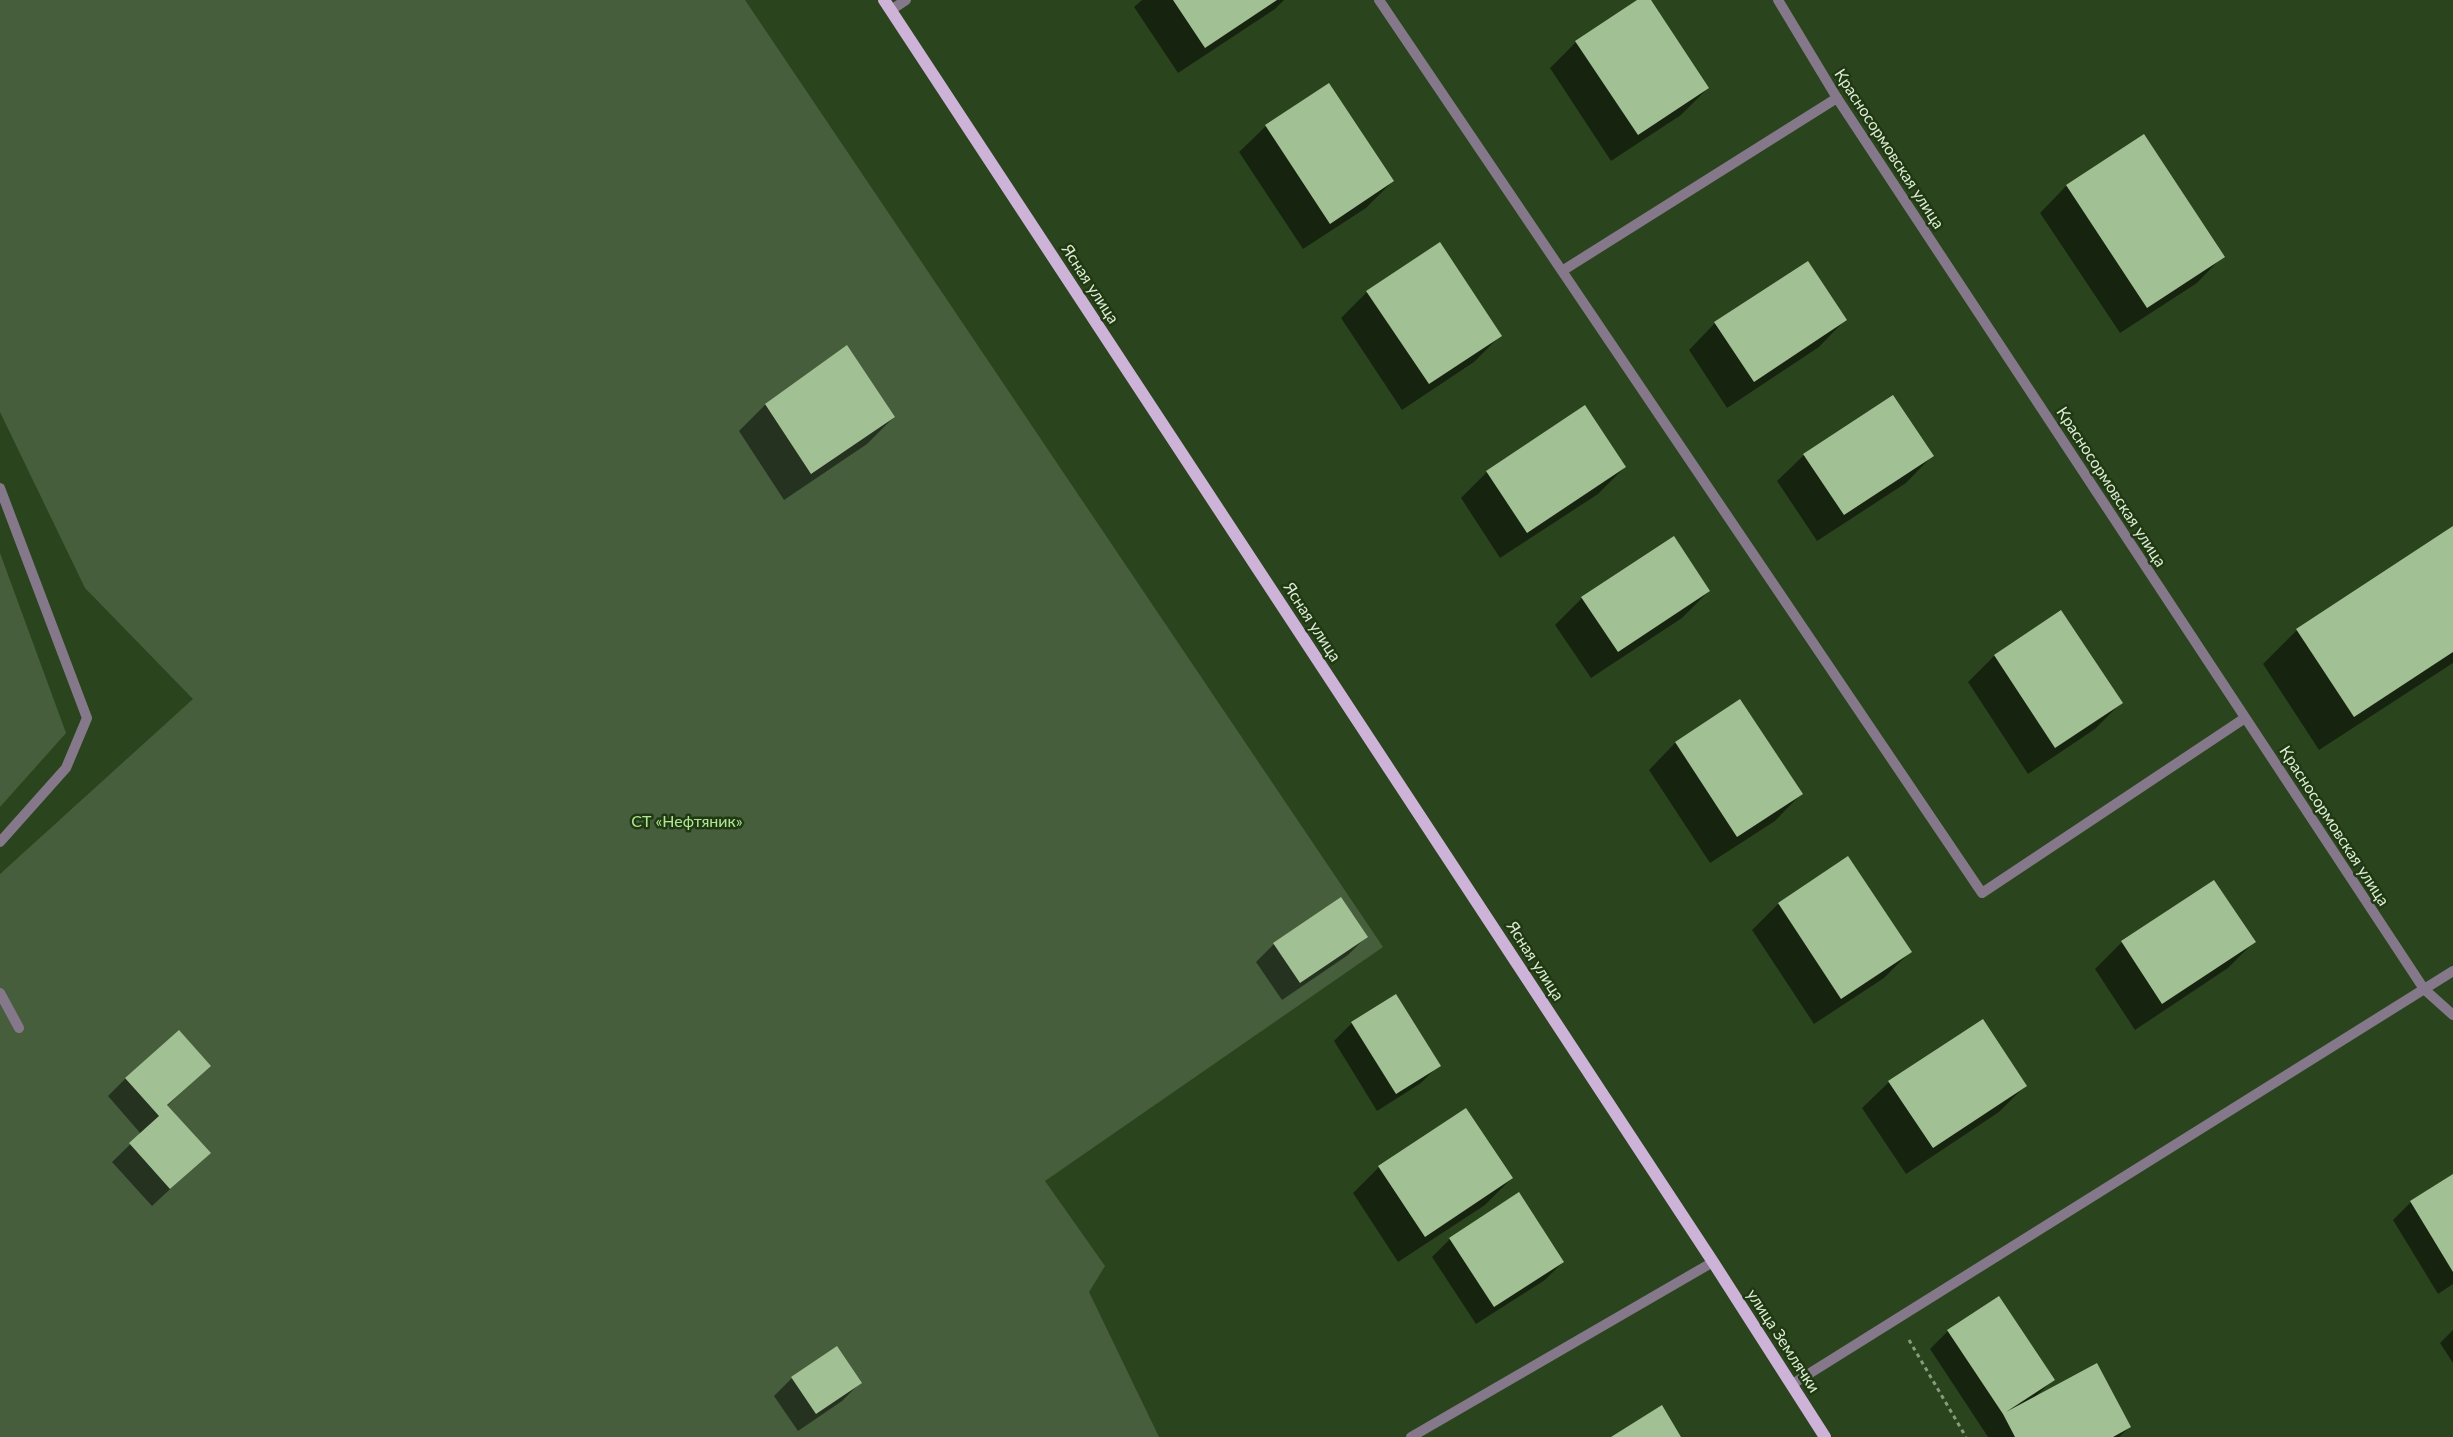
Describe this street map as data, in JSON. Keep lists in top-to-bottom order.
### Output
{
  "streets": {
    "main road": ["Ясная улица", "улица Землячки"],
    "street": ["Красносормовская улица"]
  },
  "crossings": [
    ["Ясная улица", "улица Землячки"]
  ],
  "parks": ["СТ «Нефтяник»"]
}
